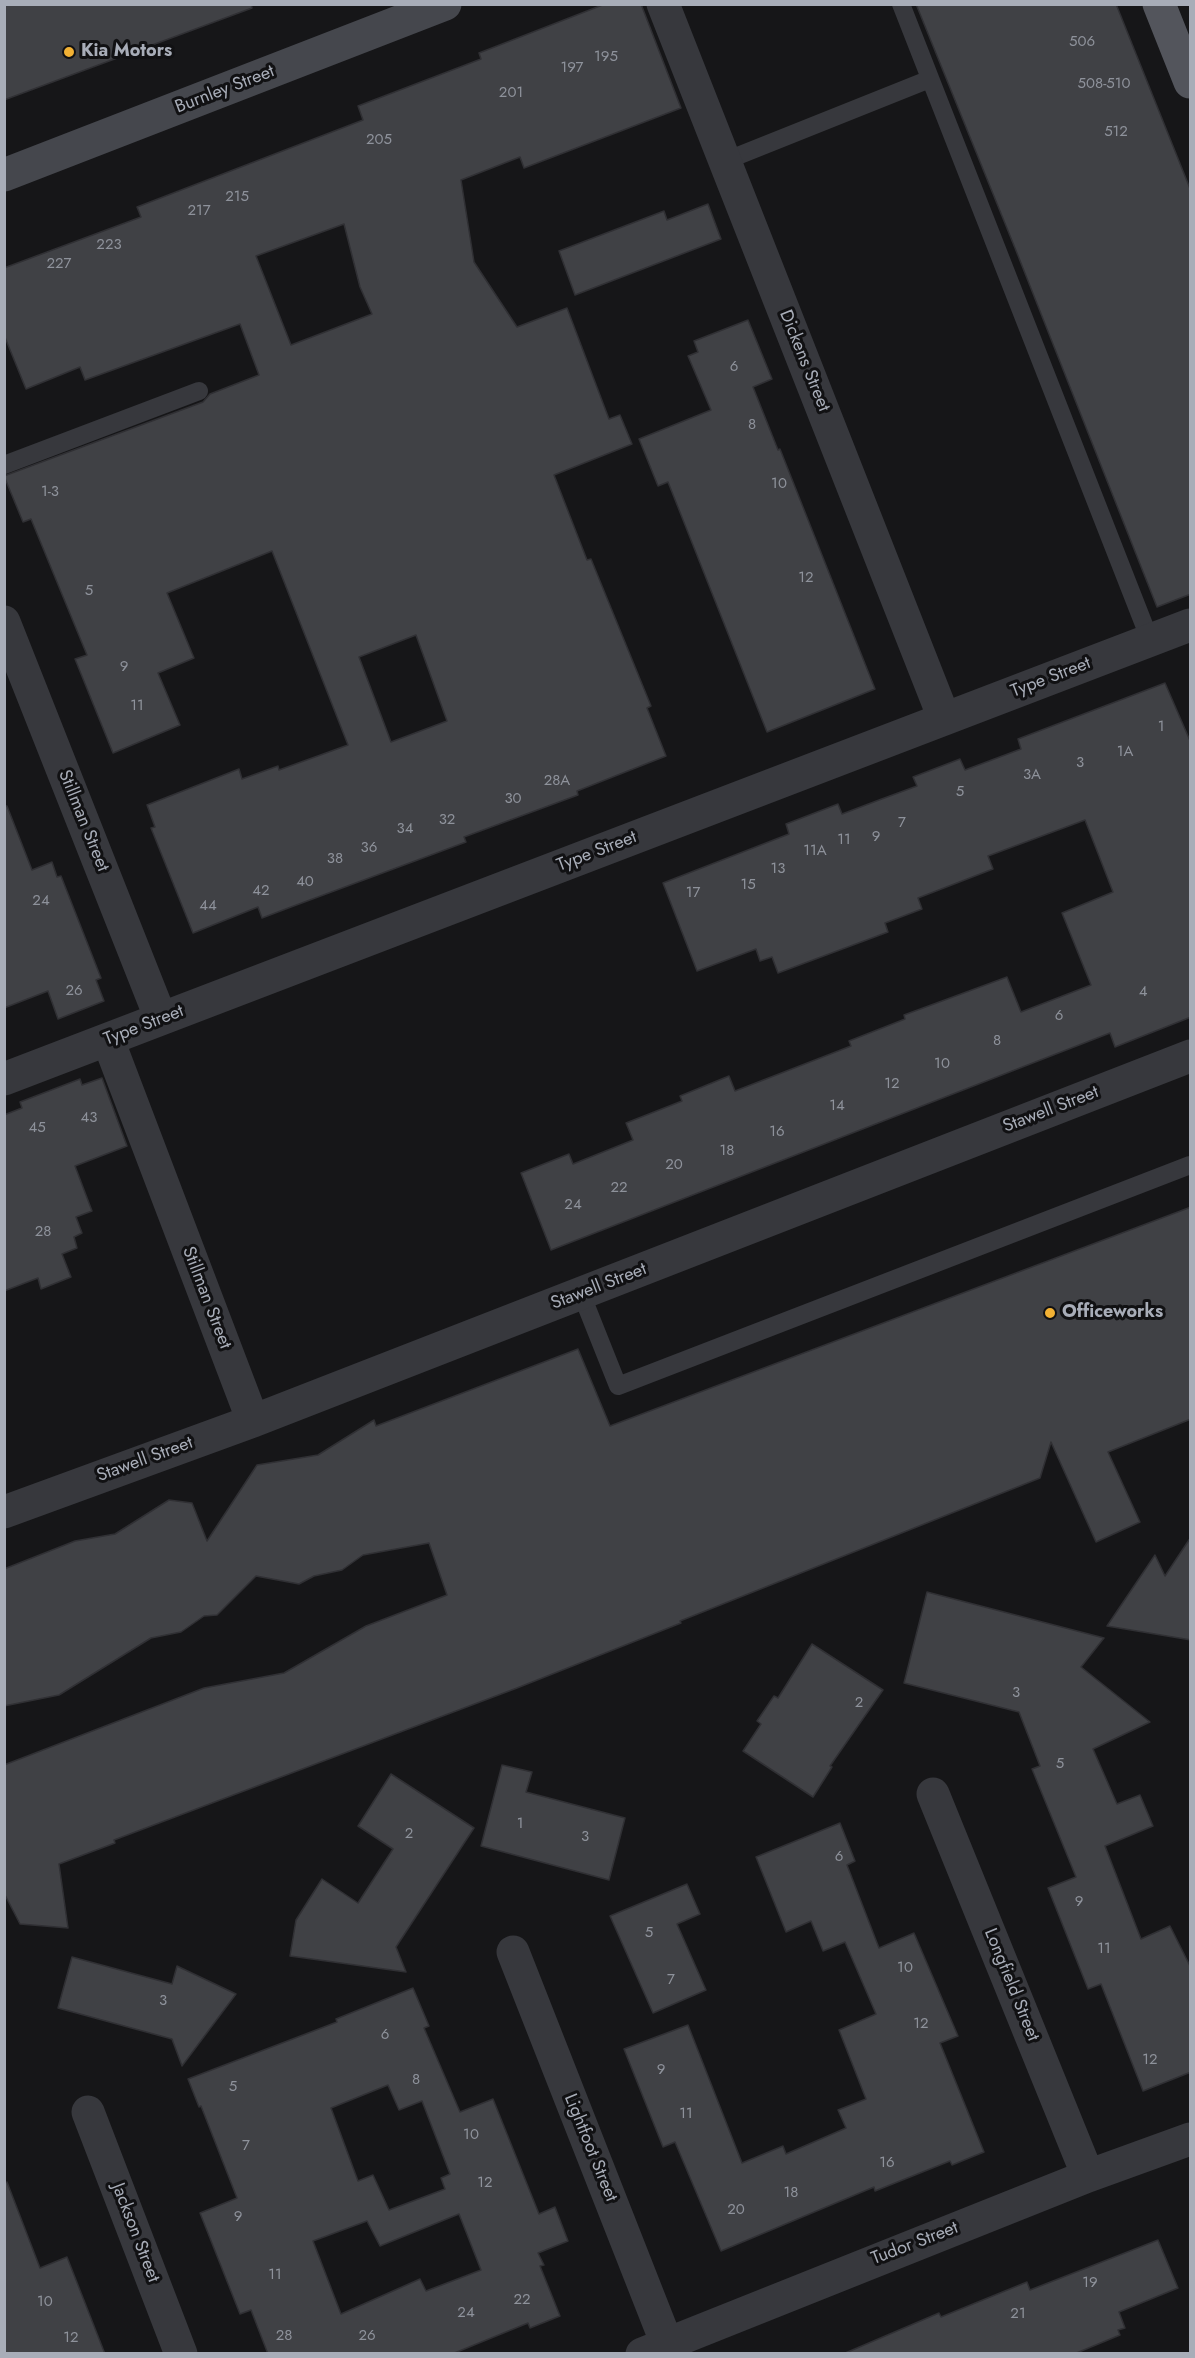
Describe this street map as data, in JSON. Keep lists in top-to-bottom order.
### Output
{
  "streets": {
    "main road": ["Burnley Street"],
    "street": [
      "Dickens Street",
      "Type Street",
      "Stillman Street",
      "Stawell Street",
      "Longfield Street",
      "Lightfoot Street",
      "Jackson Street",
      "Tudor Street"
    ]
  },
  "crossings": [
    ["Dickens Street", "Type Street"],
    ["Type Street", "Stillman Street"],
    ["Stillman Street", "Stawell Street"],
    ["Longfield Street", "Tudor Street"],
    ["Lightfoot Street", "Tudor Street"]
  ],
  "places": ["Kia Motors", "Officeworks"],
  "house_numbers": [
    "506",
    "195",
    "197",
    "508-510",
    "201",
    "512",
    "205",
    "215",
    "217",
    "223",
    "227",
    "6",
    "8",
    "10",
    "1-3",
    "12",
    "5",
    "9",
    "11",
    "1",
    "1A",
    "3",
    "3A",
    "28A",
    "5",
    "30",
    "32",
    "7",
    "34",
    "9",
    "11",
    "36",
    "11A",
    "38",
    "13",
    "40",
    "15",
    "42",
    "17",
    "24",
    "44",
    "26",
    "4",
    "6",
    "8",
    "10",
    "12",
    "14",
    "43",
    "45",
    "16",
    "18",
    "20",
    "22",
    "24",
    "28",
    "3",
    "2",
    "5",
    "1",
    "2",
    "3",
    "6",
    "9",
    "5",
    "11",
    "10",
    "7",
    "3",
    "12",
    "6",
    "12",
    "9",
    "8",
    "5",
    "11",
    "10",
    "7",
    "16",
    "12",
    "18",
    "20",
    "9",
    "11",
    "19",
    "22",
    "10",
    "24",
    "21",
    "28",
    "26",
    "12"
  ]
}
